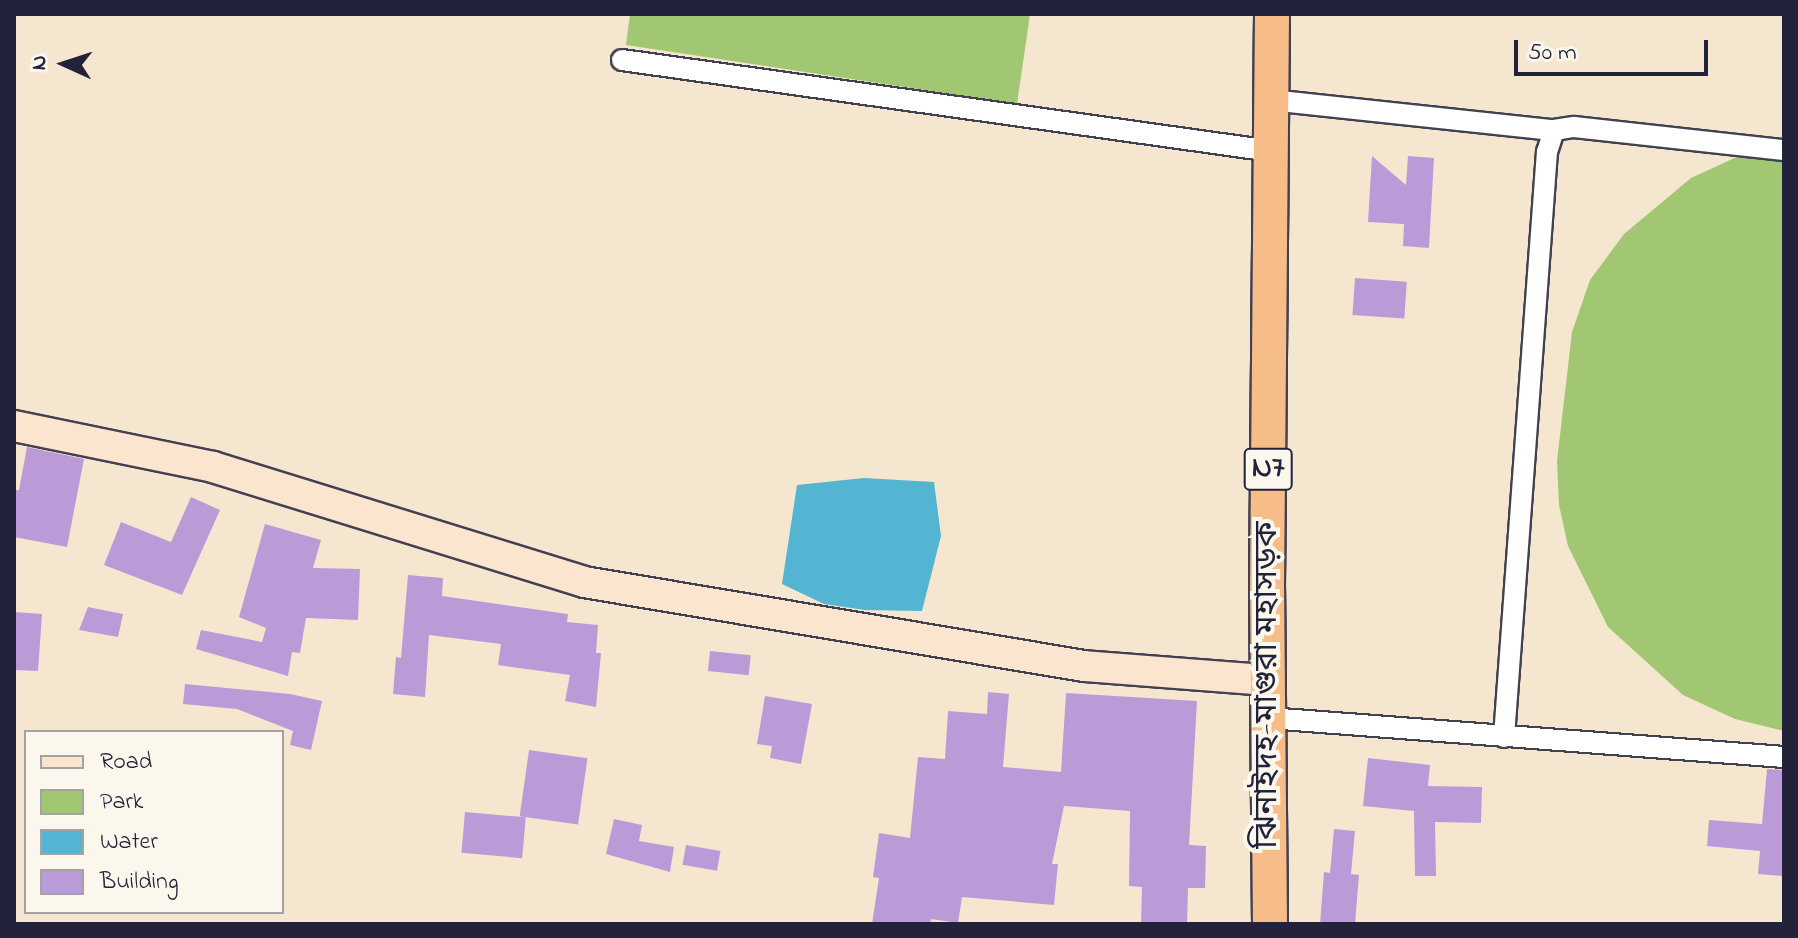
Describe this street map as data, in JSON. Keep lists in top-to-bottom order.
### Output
{
  "streets": {
    "highway": ["N7", "ঝিনাইদহ-মাগুরা মহাসড়ক"]
  },
  "legend": [
    "Road",
    "Park",
    "Water",
    "Building"
  ],
  "scale_bar": "50 m",
  "north": "left"
}
